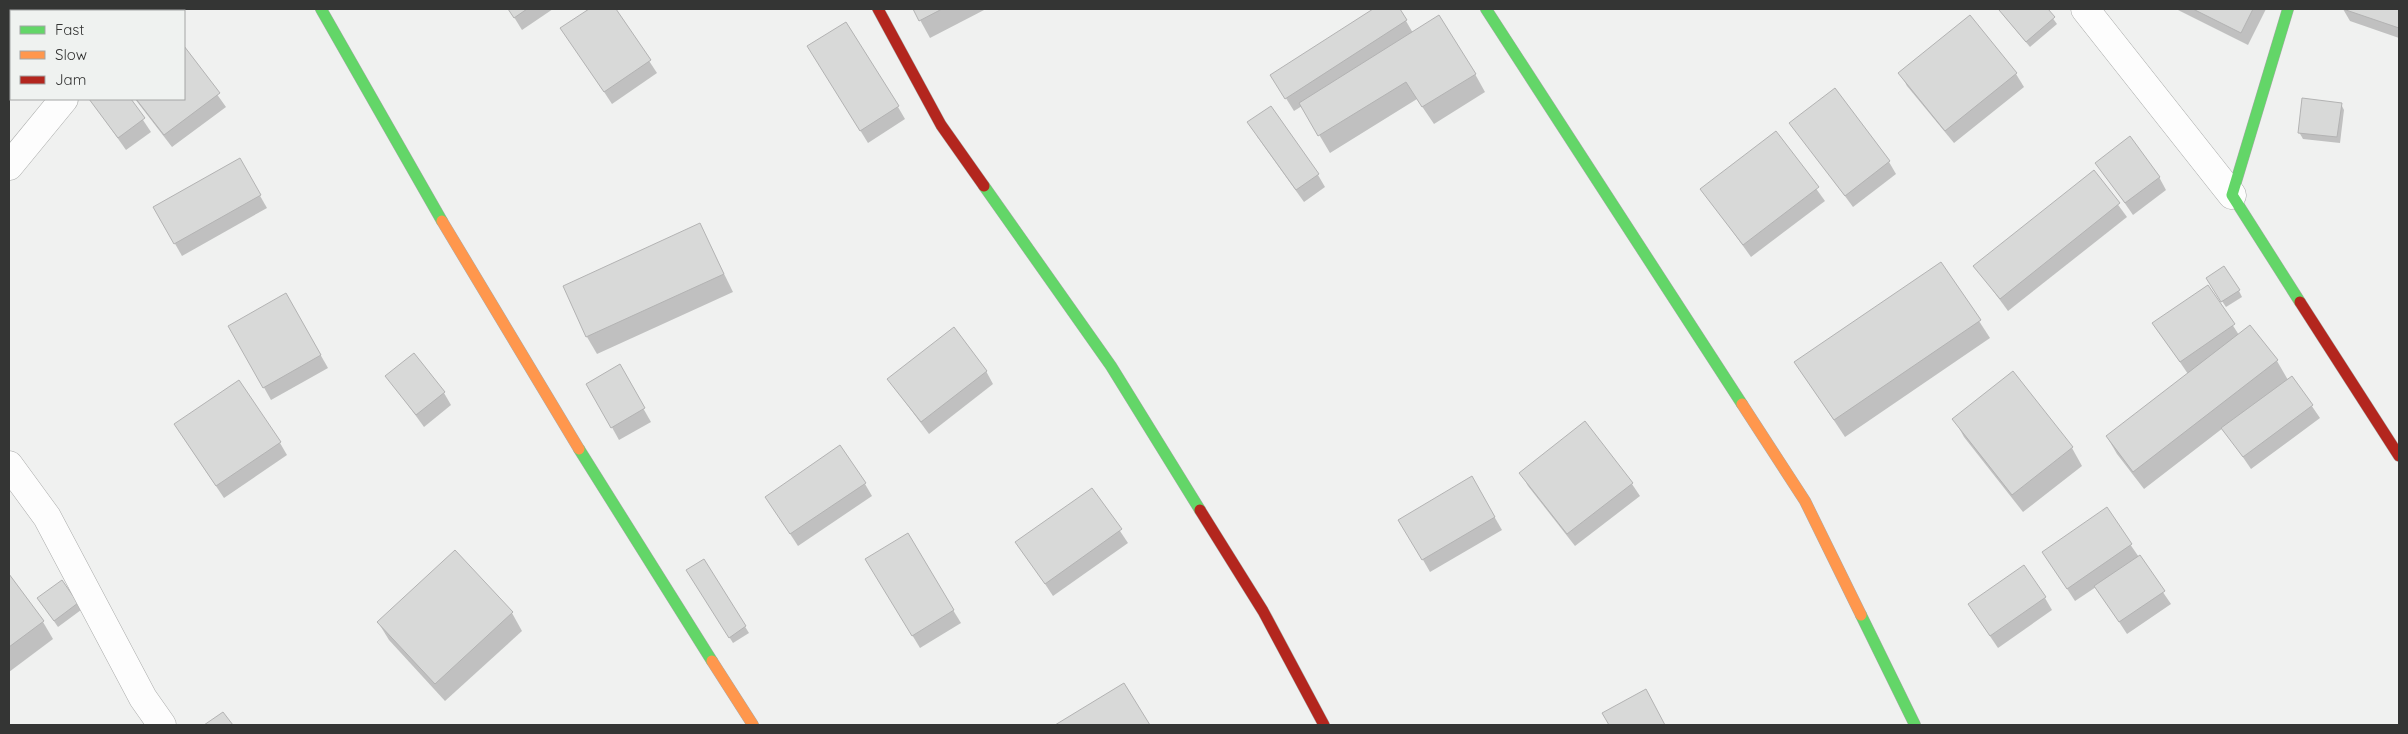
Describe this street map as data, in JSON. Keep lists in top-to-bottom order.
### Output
{
  "legend": ["Fast", "Slow", "Jam"]
}
